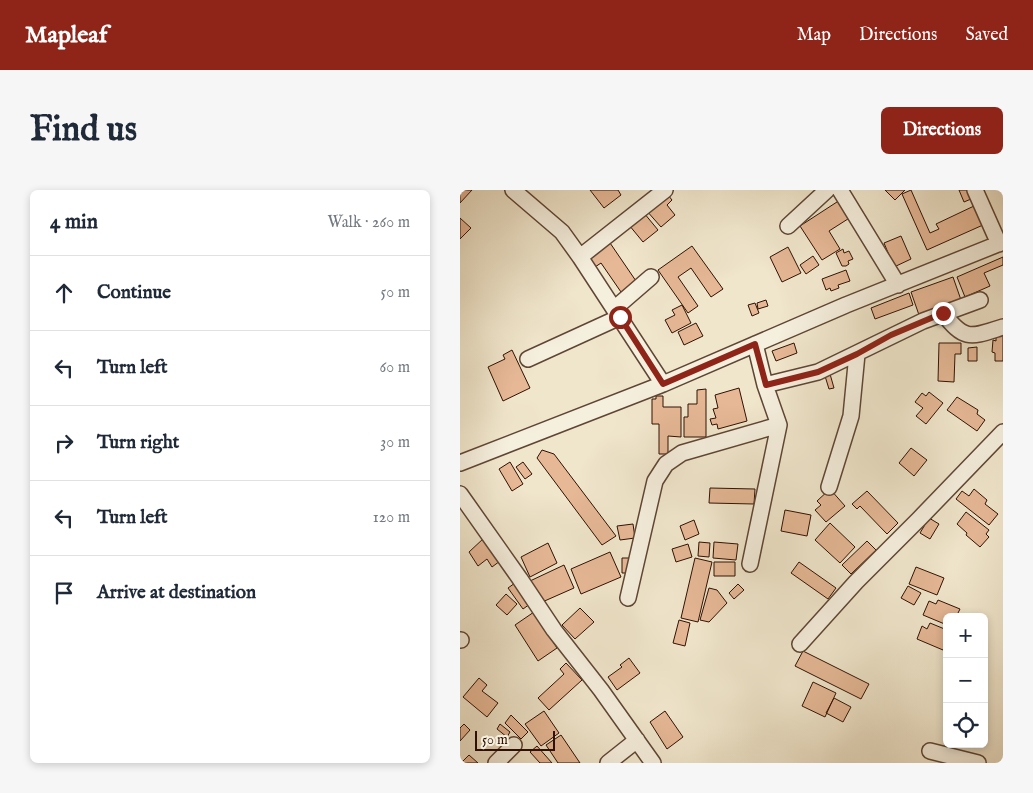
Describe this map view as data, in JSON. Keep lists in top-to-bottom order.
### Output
{
  "scale_bar": "50 m",
  "page": {
    "header": "Mapleaf",
    "nav": ["Map", "Directions", "Saved"],
    "buttons": "Directions",
    "title": "Find us",
    "heading": ["4 min", "Walk · 260 m"],
    "list": [
      ["Continue", "50 m"],
      ["Turn left", "60 m"],
      ["Turn right", "30 m"],
      ["Turn left", "120 m"],
      "Arrive at destination"
    ],
    "map_buttons": ["+", "−"],
    "scale": "50 m"
  }
}
